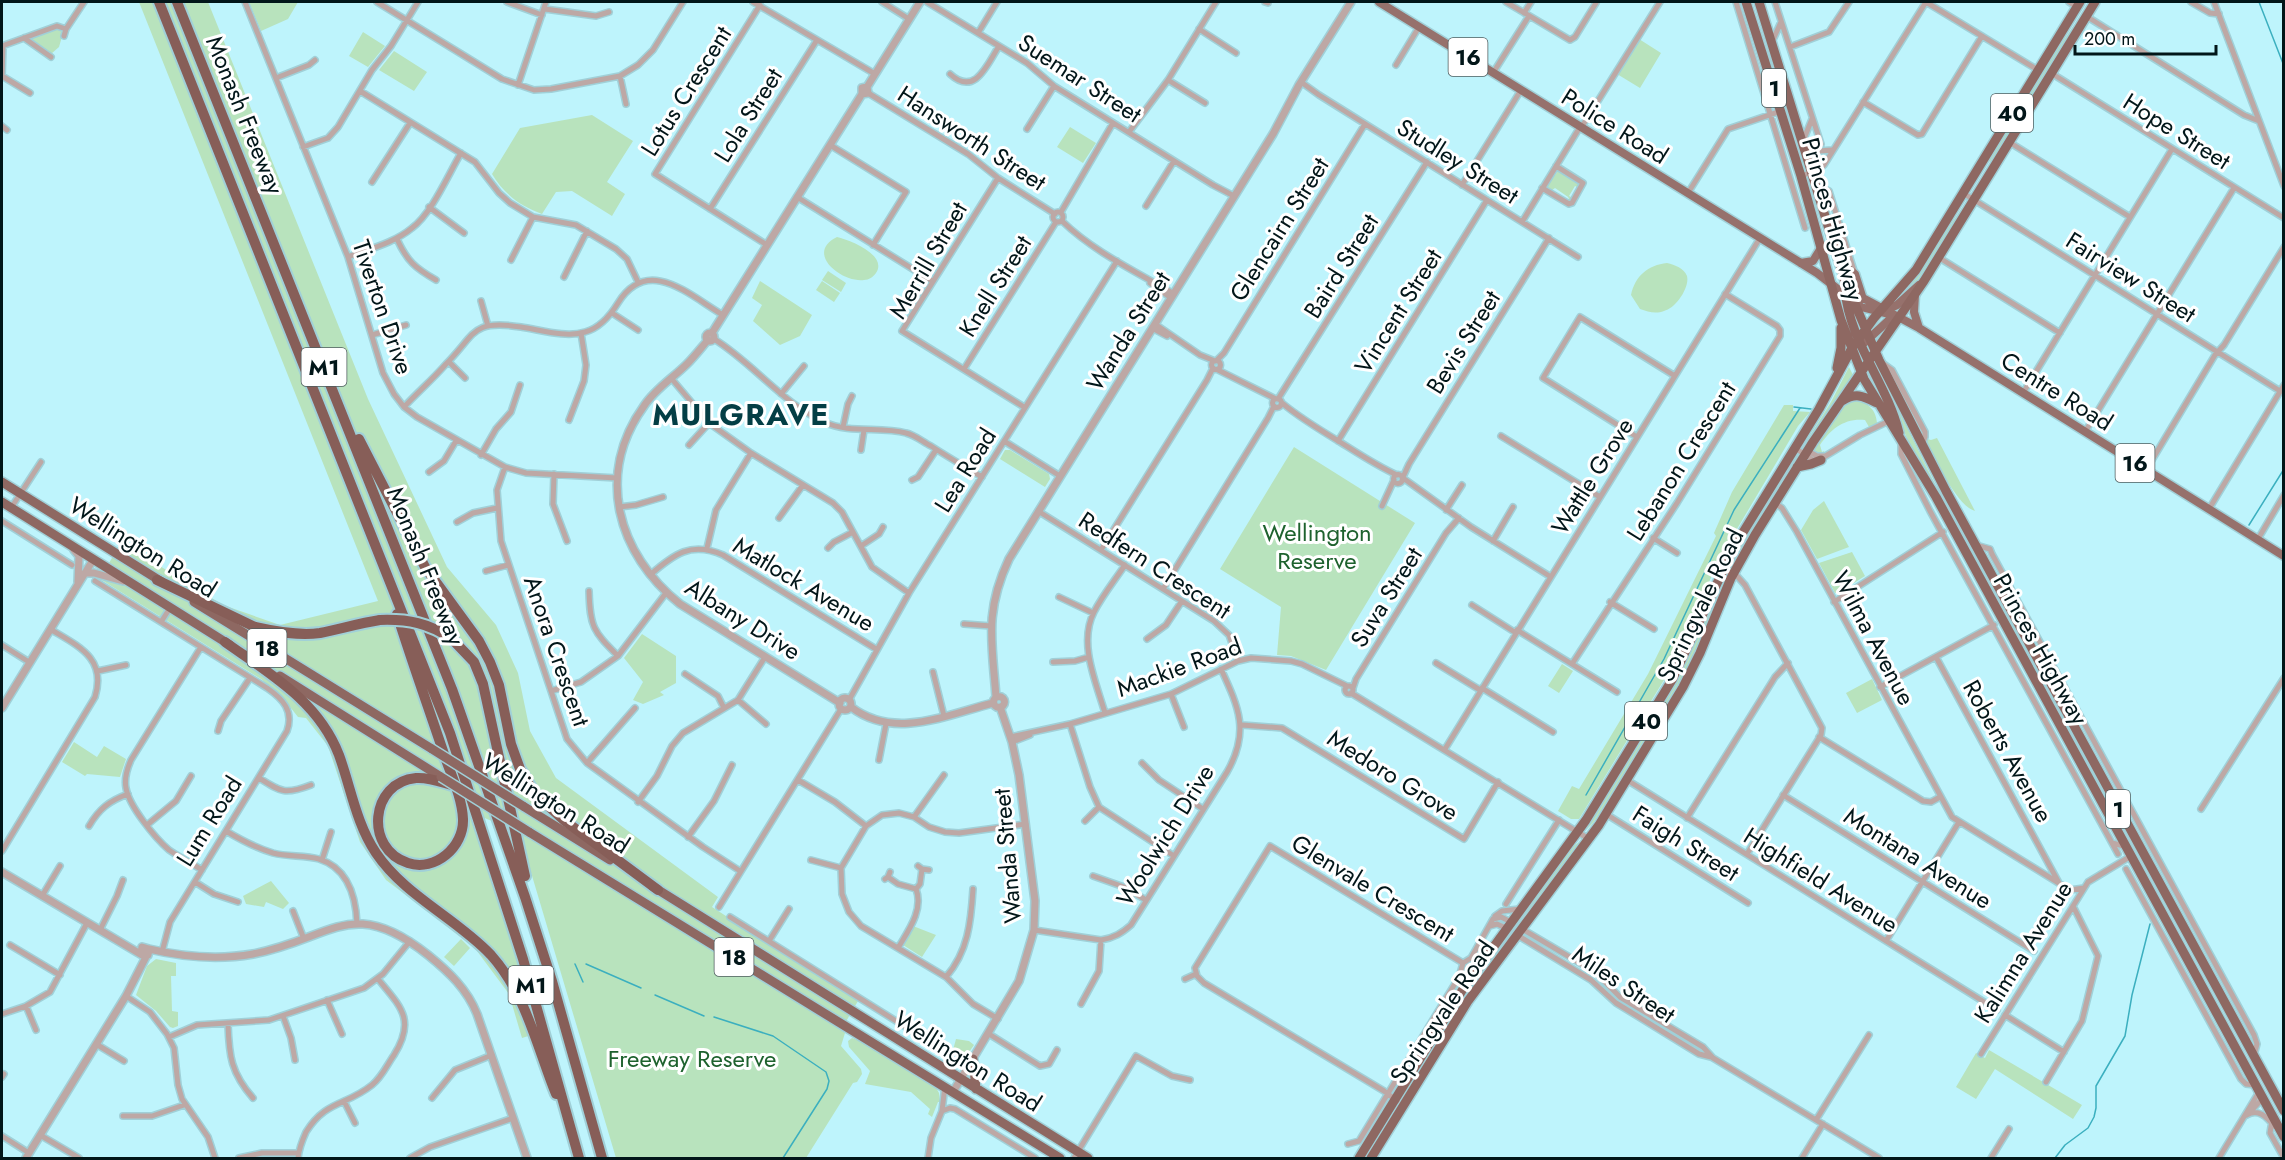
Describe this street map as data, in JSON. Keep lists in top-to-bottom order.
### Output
{
  "streets": {
    "highway": [
      "1",
      "40",
      "Monash Freeway",
      "Princes Highway",
      "M1",
      "Wellington Road",
      "Springvale Road",
      "18"
    ],
    "main road": ["16", "Police Road", "Centre Road"],
    "street": [
      "Suemar Street",
      "Lotus Crescent",
      "Lola Street",
      "Hope Street",
      "Hansworth Street",
      "Studley Street",
      "Glencairn Street",
      "Merrill Street",
      "Baird Street",
      "Fairview Street",
      "Knell Street",
      "Tiverton Drive",
      "Vincent Street",
      "Wanda Street",
      "Bevis Street",
      "Lebanon Crescent",
      "Lea Road",
      "Wattle Grove",
      "Redfern Crescent",
      "Matlock Avenue",
      "Suva Street",
      "Albany Drive",
      "Wilma Avenue",
      "Anora Crescent",
      "Mackie Road",
      "Roberts Avenue",
      "Medoro Grove",
      "Lum Road",
      "Woolwich Drive",
      "Faigh Street",
      "Montana Avenue",
      "Highfield Avenue",
      "Glenvale Crescent",
      "Kalimna Avenue",
      "Miles Street"
    ]
  },
  "crossings": [
    ["Suemar Street", "Wanda Street"],
    ["Lotus Crescent", "Lola Street"],
    ["Lotus Crescent", "Hansworth Street"],
    ["Lotus Crescent", "Albany Drive"],
    ["Lola Street", "Hansworth Street"],
    ["Police Road", "Princes Highway"],
    ["Police Road", "Wattle Grove"],
    ["Hope Street", "Springvale Road"],
    ["Hansworth Street", "Merrill Street"],
    ["Hansworth Street", "Knell Street"],
    ["Hansworth Street", "Wanda Street"],
    ["Hansworth Street", "Lea Road"],
    ["Hansworth Street", "Albany Drive"],
    ["Studley Street", "Glencairn Street"],
    ["Studley Street", "Baird Street"],
    ["Studley Street", "Vincent Street"],
    ["Studley Street", "Wanda Street"],
    ["Studley Street", "Bevis Street"],
    ["Princes Highway", "Centre Road"],
    ["Princes Highway", "Springvale Road"],
    ["Princes Highway", "Kalimna Avenue"],
    ["Glencairn Street", "Redfern Crescent"],
    ["Merrill Street", "Knell Street"],
    ["Merrill Street", "Lea Road"],
    ["Baird Street", "Redfern Crescent"],
    ["Fairview Street", "Springvale Road"],
    ["Tiverton Drive", "Albany Drive"],
    ["Tiverton Drive", "Anora Crescent"],
    ["Wanda Street", "Wellington Road"],
    ["Wanda Street", "Redfern Crescent"],
    ["Wanda Street", "Mackie Road"],
    ["Centre Road", "Springvale Road"],
    ["Lebanon Crescent", "Wattle Grove"],
    ["Lea Road", "Matlock Avenue"],
    ["Wattle Grove", "Mackie Road"],
    ["Redfern Crescent", "Mackie Road"],
    ["Matlock Avenue", "Albany Drive"],
    ["Suva Street", "Mackie Road"],
    ["Springvale Road", "Wilma Avenue"],
    ["Springvale Road", "Mackie Road"],
    ["Springvale Road", "Faigh Street"],
    ["Springvale Road", "Highfield Avenue"],
    ["Springvale Road", "Glenvale Crescent"],
    ["Springvale Road", "Miles Street"],
    ["Mackie Road", "Medoro Grove"],
    ["Mackie Road", "Woolwich Drive"],
    ["Medoro Grove", "Woolwich Drive"]
  ],
  "districts": ["MULGRAVE"],
  "parks": ["Wellington Reserve", "Freeway Reserve"],
  "scale_bar": "200 m"
}
